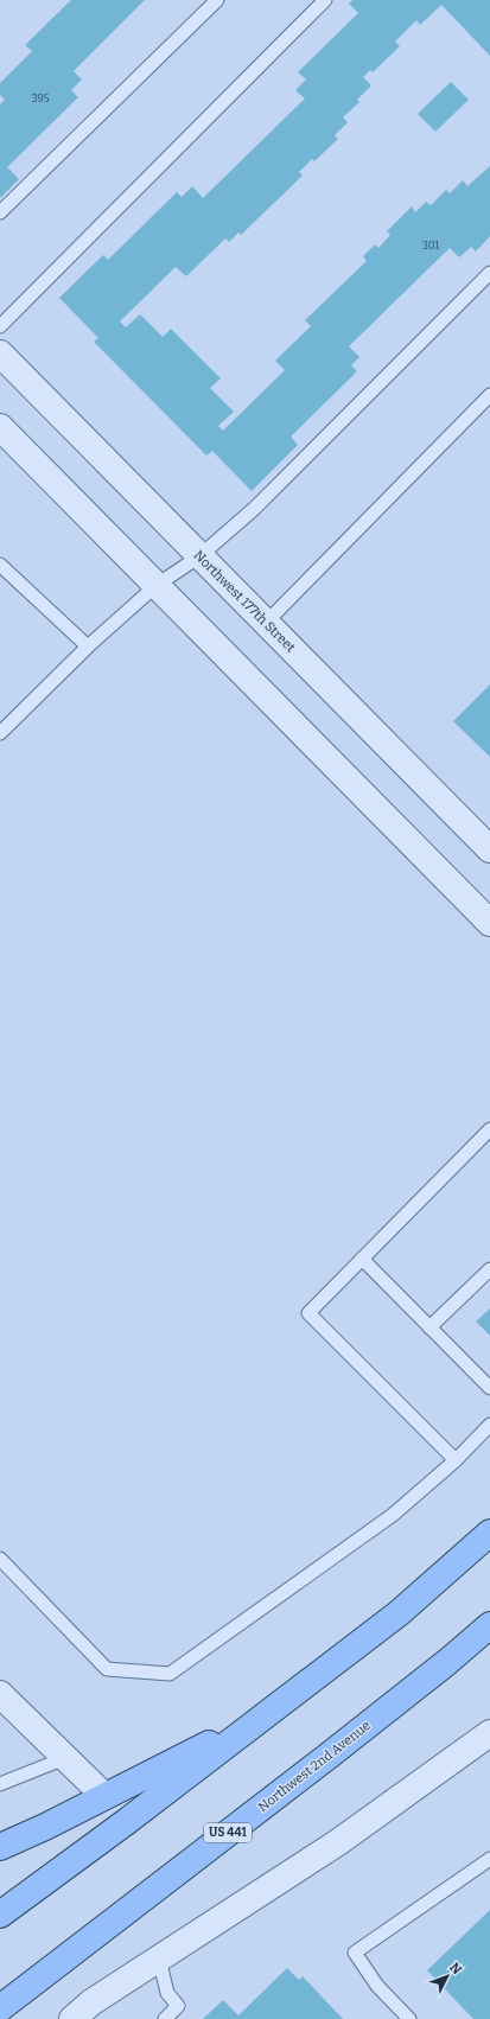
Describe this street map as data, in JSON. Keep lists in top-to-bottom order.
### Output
{
  "streets": {
    "main road": ["Northwest 2nd Avenue", "US 441"],
    "street": ["Northwest 177th Street"]
  },
  "house_numbers": ["395", "301"],
  "north": "top right"
}
